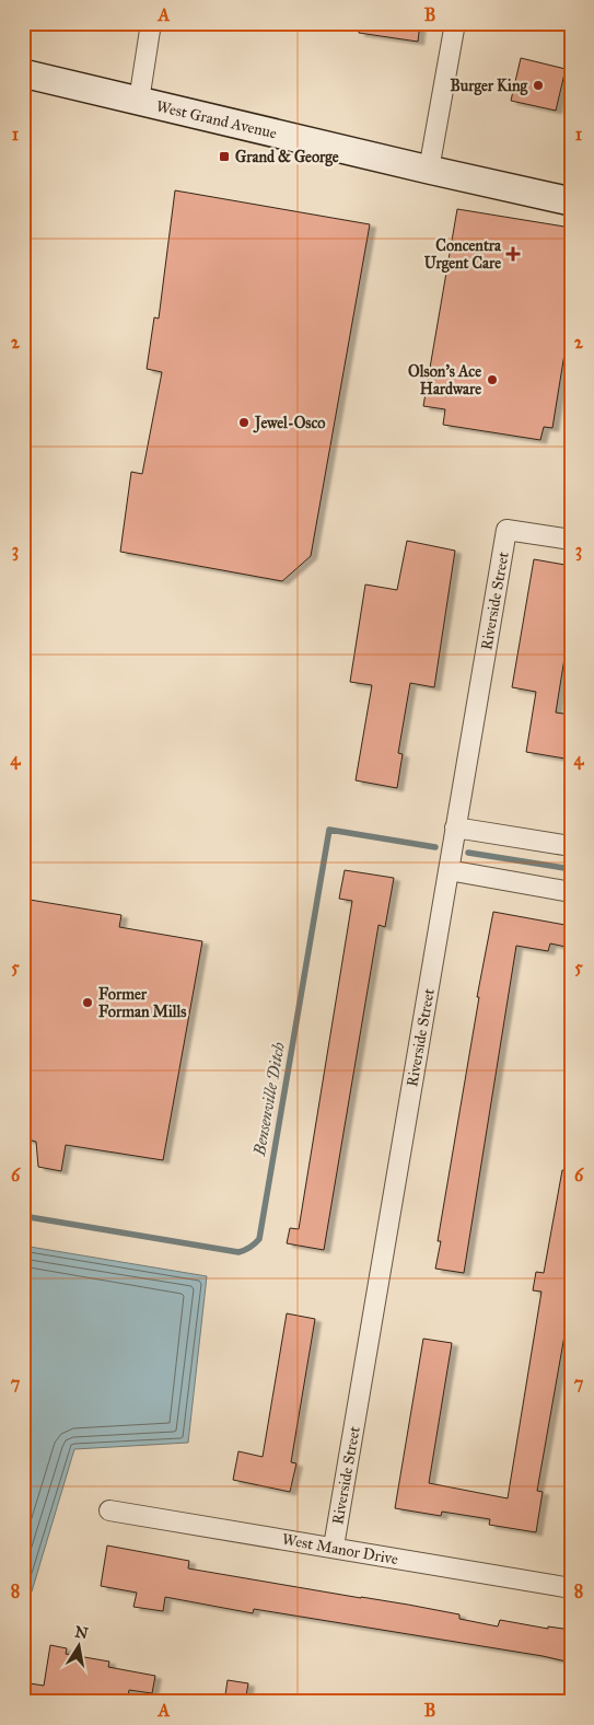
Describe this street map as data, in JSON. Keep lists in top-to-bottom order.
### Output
{
  "streets": {
    "main road": ["West Grand Avenue"],
    "street": ["Riverside Street", "West Manor Drive"]
  },
  "crossings": [
    ["Riverside Street", "West Manor Drive"]
  ],
  "water": ["Bensenville Ditch"],
  "places": {
    "other": [
      "Burger King",
      "Olson's Ace Hardware",
      "Jewel-Osco",
      "Former Forman Mills"
    ],
    "transit": ["Grand & George"],
    "health": ["Concentra Urgent Care"]
  },
  "north": "top",
  "grid": {
    "columns": ["A", "B"],
    "rows": [
      "1",
      "2",
      "3",
      "4",
      "5",
      "6",
      "7",
      "8"
    ]
  }
}
